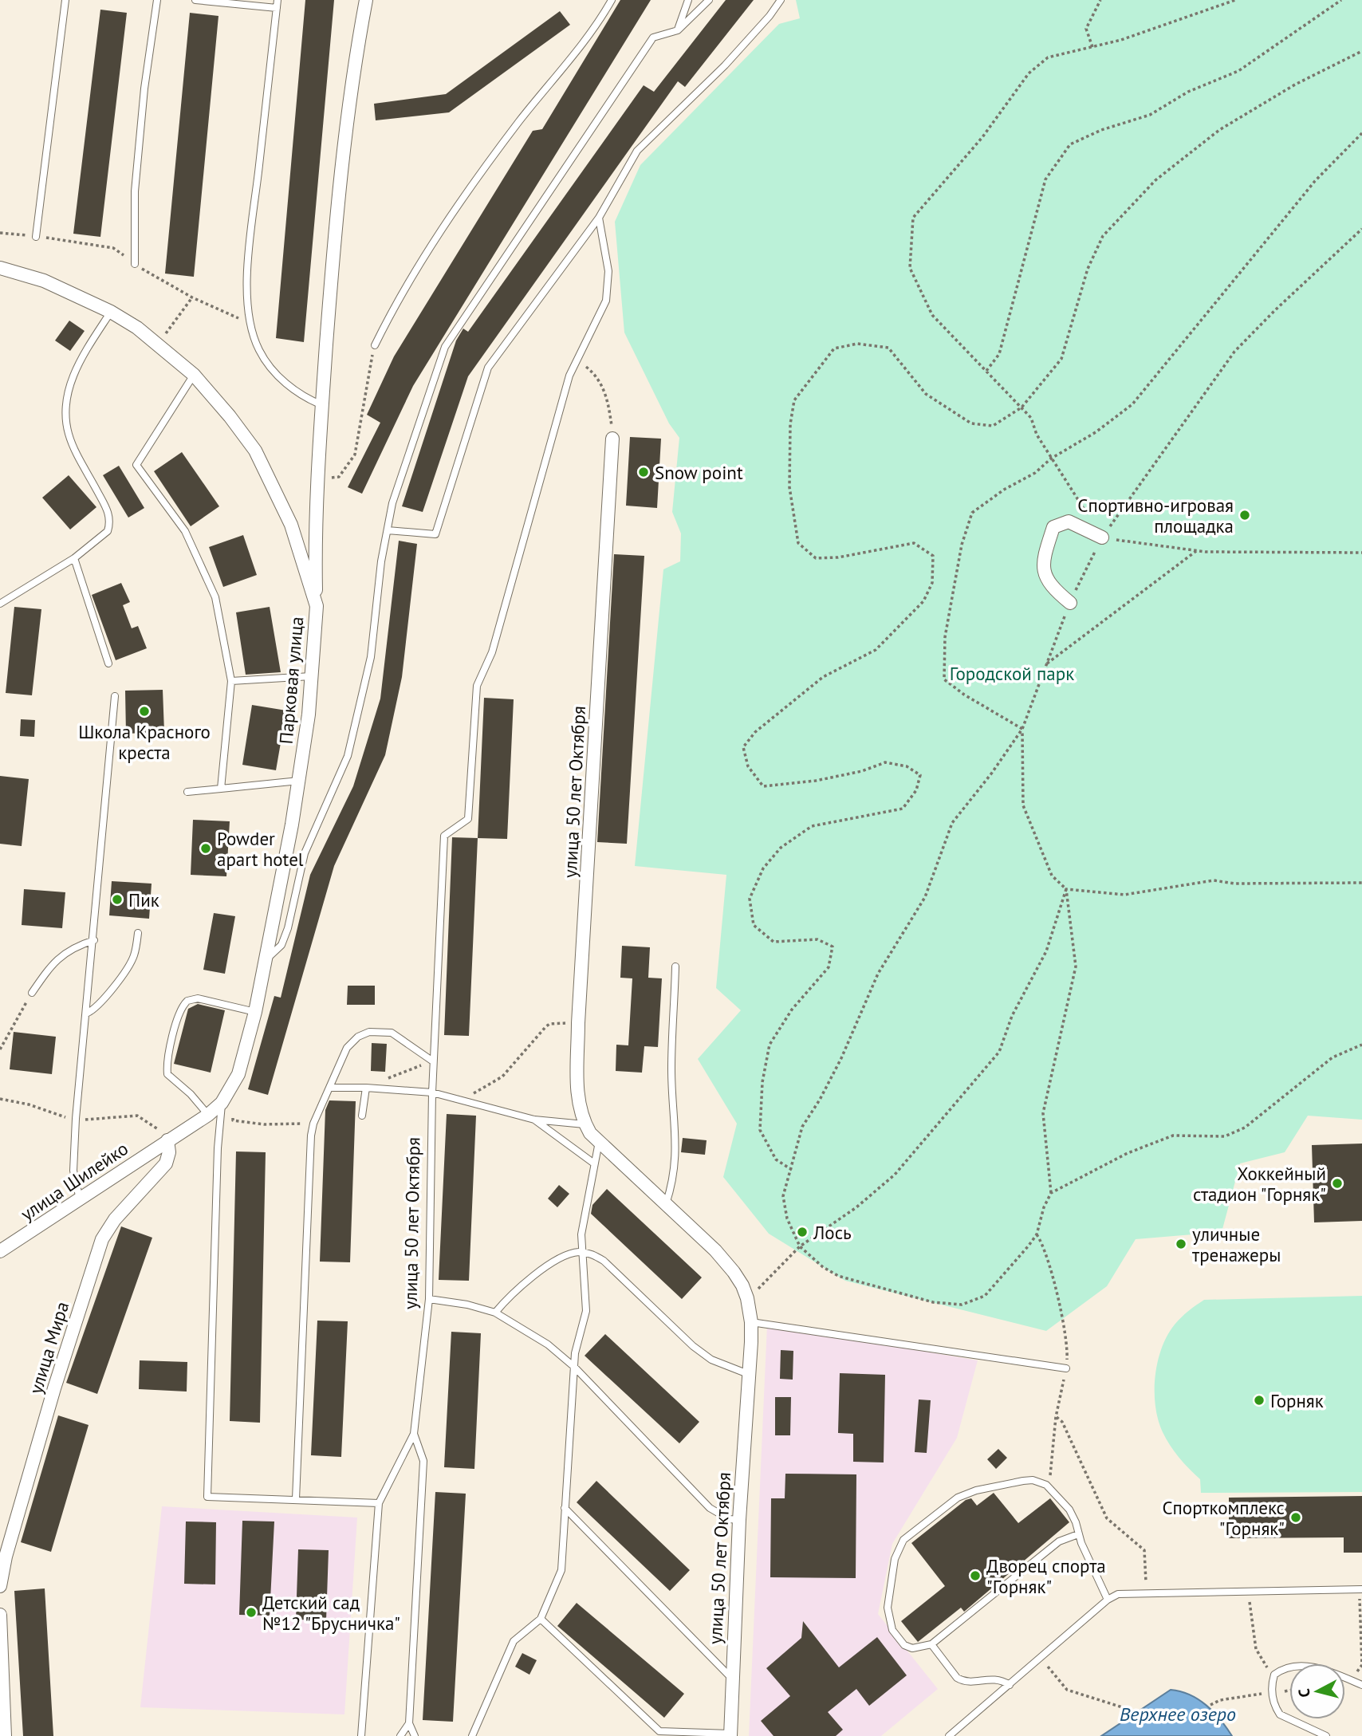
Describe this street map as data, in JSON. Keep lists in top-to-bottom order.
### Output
{
  "streets": {
    "street": [
      "Парковая улица",
      "улица 50 лет Октября",
      "улица Шилейко",
      "улица Мира"
    ]
  },
  "crossings": [
    ["Парковая улица", "улица Шилейко"],
    ["Парковая улица", "улица Мира"],
    ["улица Шилейко", "улица Мира"]
  ],
  "water": ["Верхнее озеро"],
  "parks": ["Городской парк"],
  "places": [
    "Snow point",
    "Спортивно-игровая площадка",
    "Школа Красного креста",
    "Powder apart hotel",
    "Пик",
    "Хоккейный стадион \"Горняк\"",
    "Лось",
    "уличные тренажеры",
    "Горняк",
    "Спорткомплекс \"Горняк\"",
    "Дворец спорта \"Горняк\"",
    "Детский сад №12 \"Брусничка\""
  ],
  "north": "left"
}
